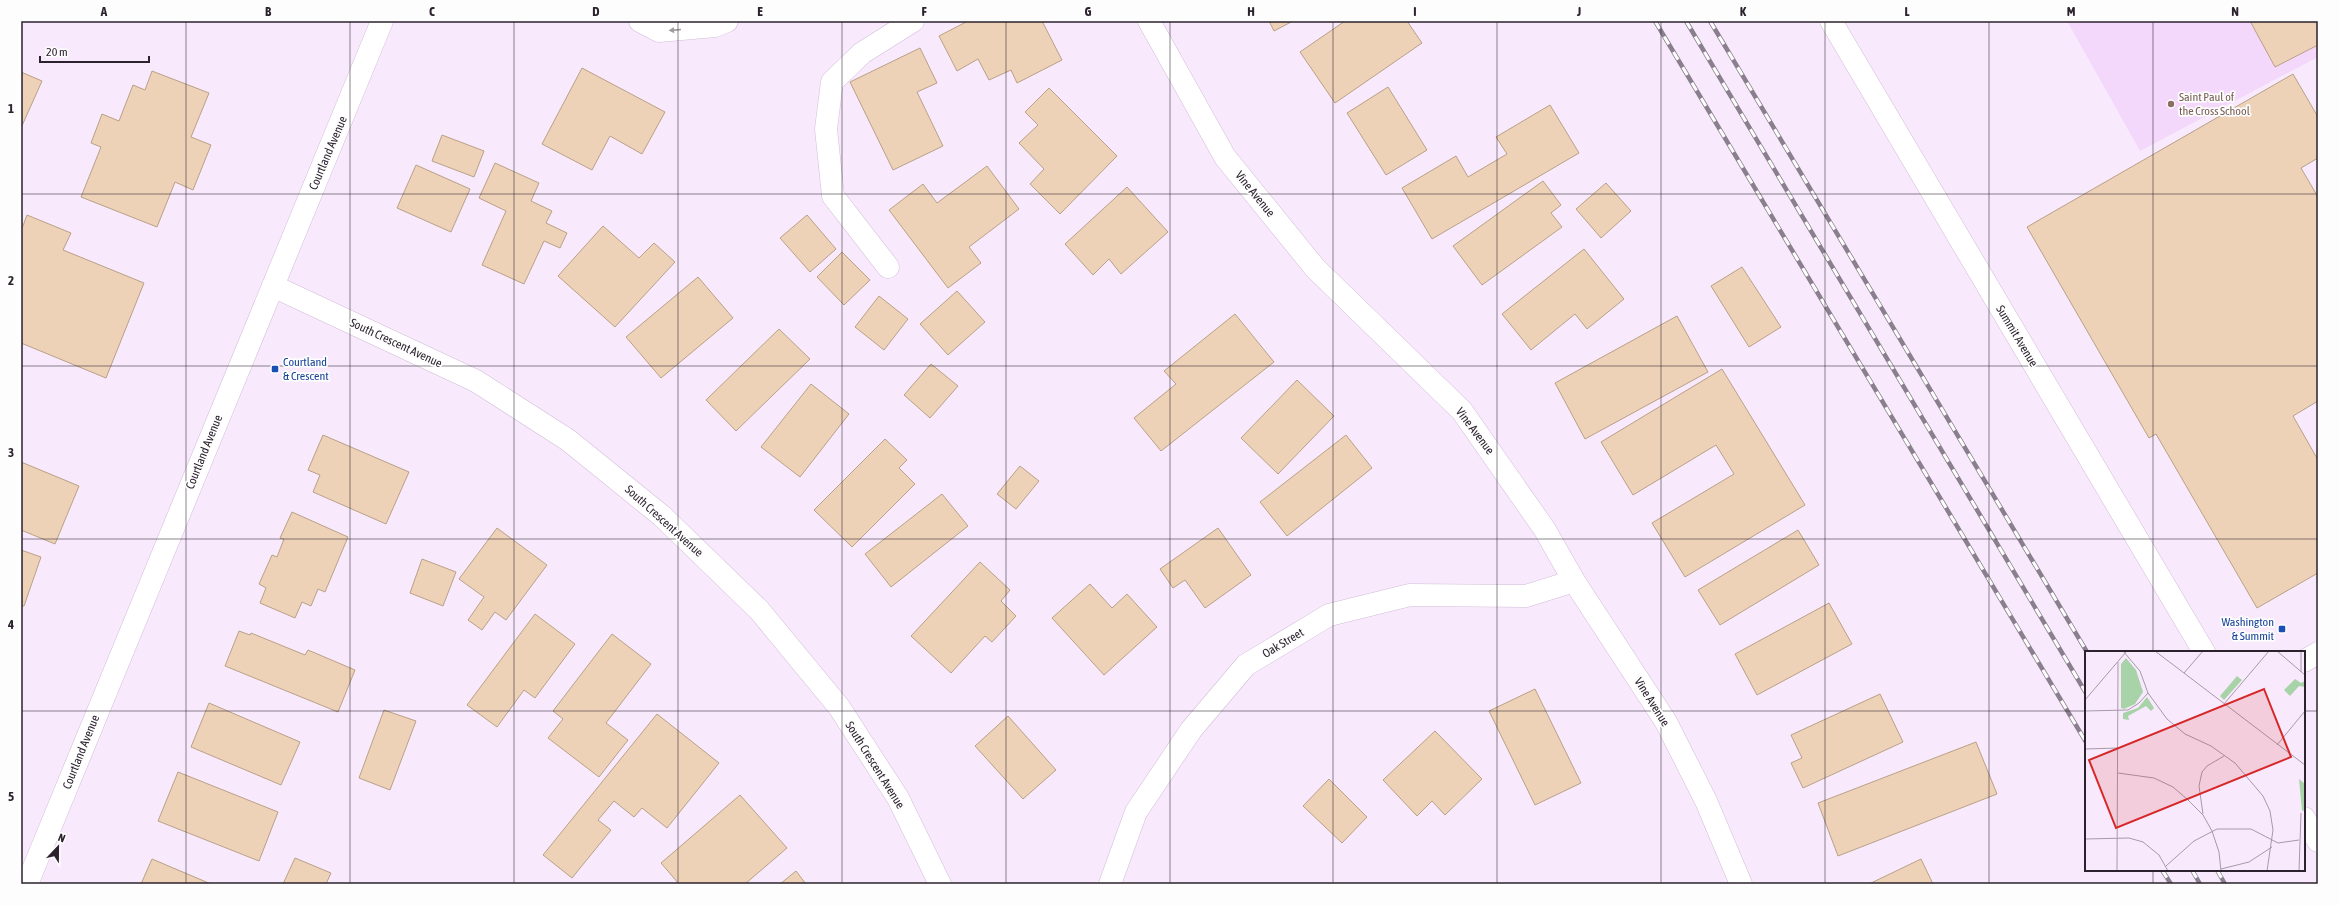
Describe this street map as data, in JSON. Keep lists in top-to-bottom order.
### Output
{
  "streets": {
    "street": [
      "Courtland Avenue",
      "Vine Avenue",
      "Summit Avenue",
      "South Crescent Avenue",
      "Oak Street"
    ]
  },
  "crossings": [
    ["Courtland Avenue", "South Crescent Avenue"],
    ["Vine Avenue", "Oak Street"]
  ],
  "places": {
    "other": ["Saint Paul of the Cross School"],
    "transit": ["Courtland & Crescent", "Washington & Summit"]
  },
  "scale_bar": "20 m",
  "north": "top",
  "grid": {
    "columns": [
      "A",
      "B",
      "C",
      "D",
      "E",
      "F",
      "G",
      "H",
      "I",
      "J",
      "K",
      "L",
      "M",
      "N"
    ],
    "rows": [
      "1",
      "2",
      "3",
      "4",
      "5"
    ]
  }
}
